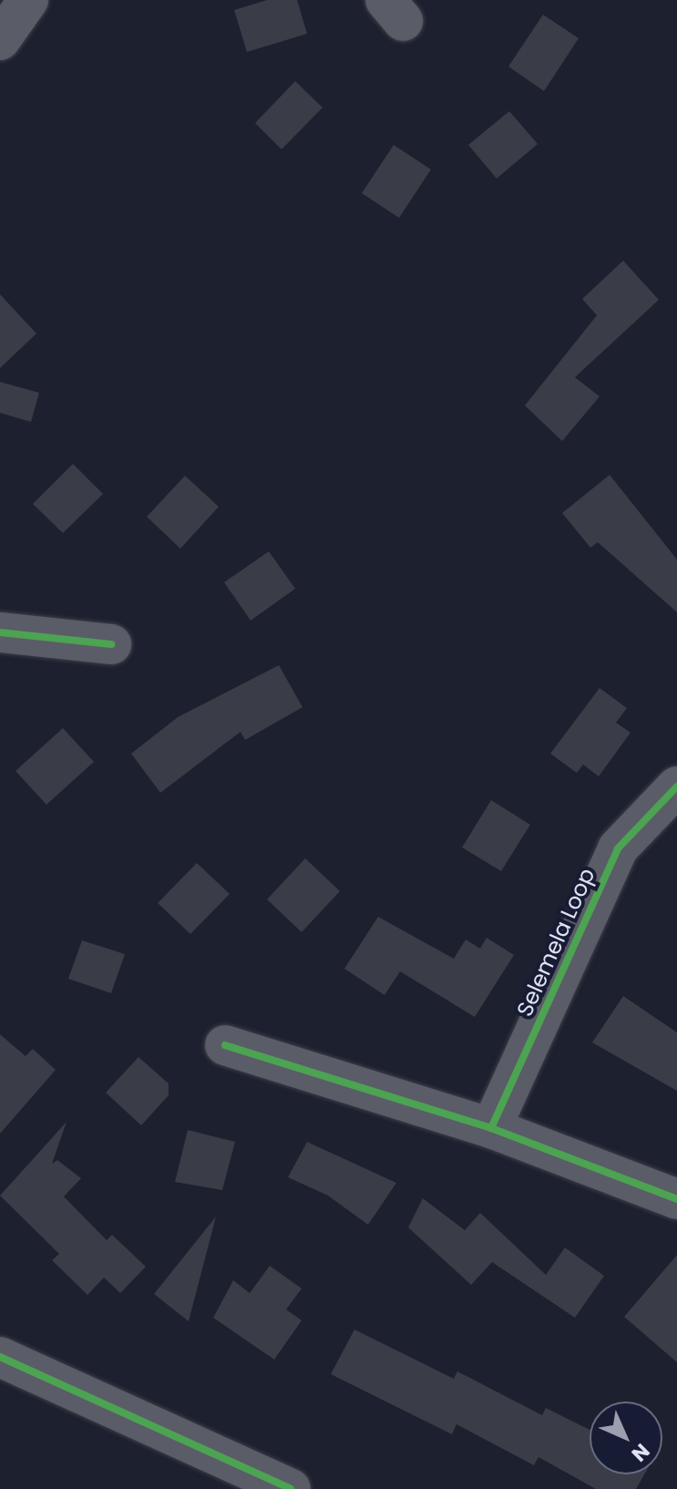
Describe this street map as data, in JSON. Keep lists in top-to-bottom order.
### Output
{
  "streets": {
    "street": ["Selemela Loop"]
  },
  "north": "bottom right"
}
